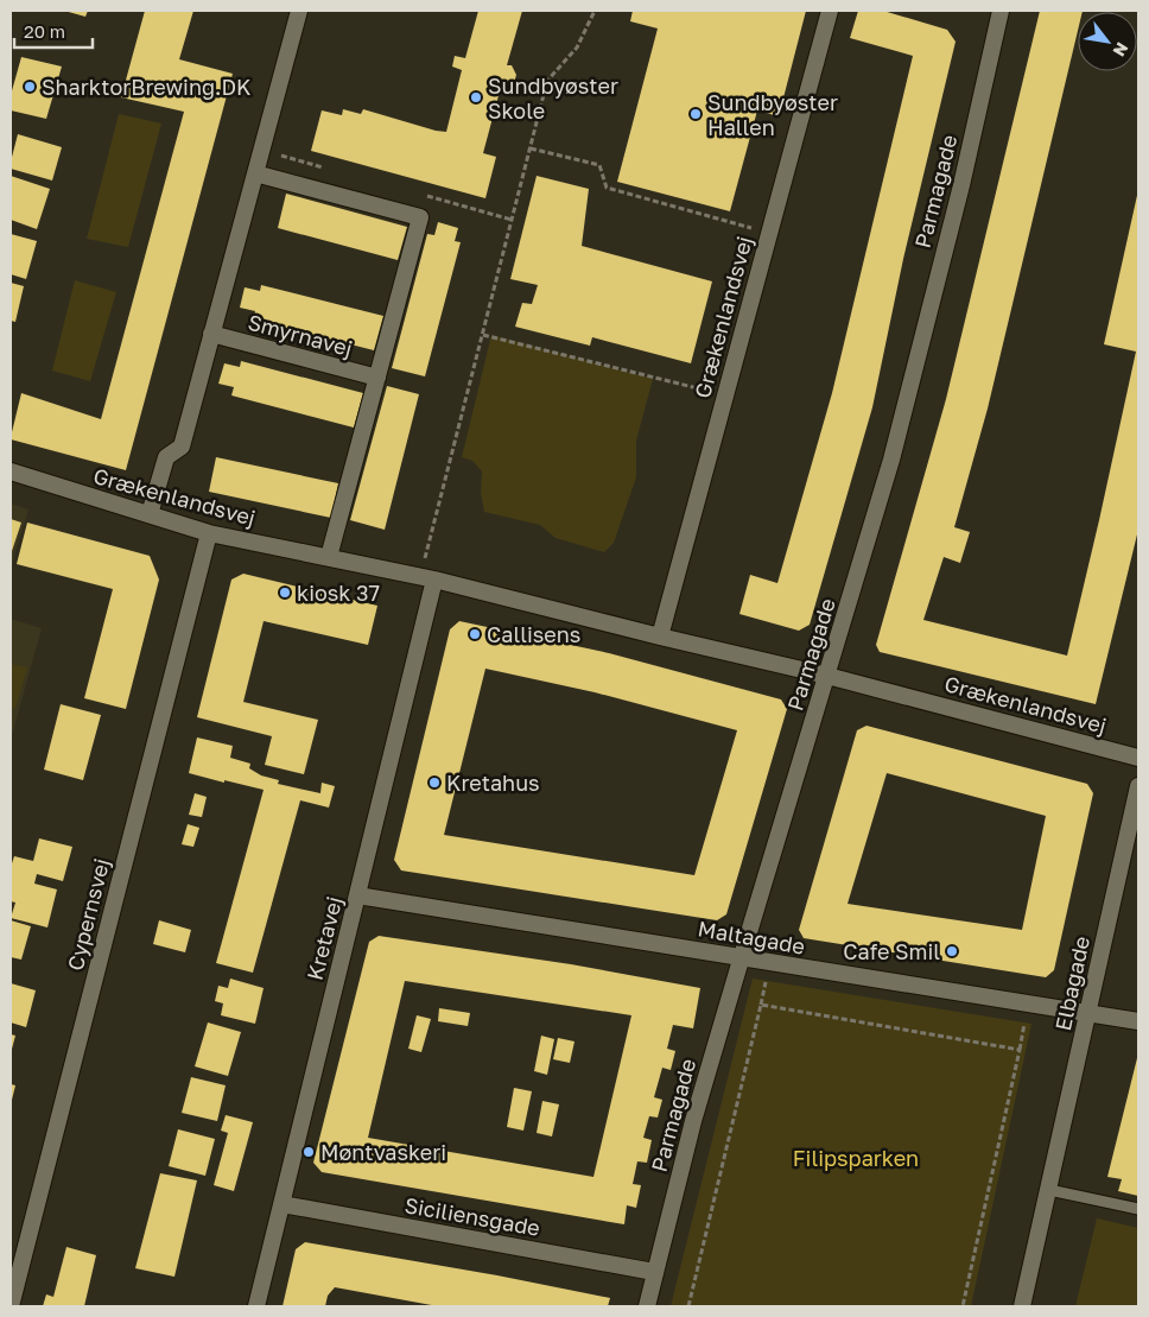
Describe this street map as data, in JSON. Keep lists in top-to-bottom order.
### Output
{
  "streets": {
    "street": [
      "Parmagade",
      "Grækenlandsvej",
      "Smyrnavej",
      "Cypernsvej",
      "Maltagade",
      "Kretavej",
      "Elbagade",
      "Siciliensgade"
    ]
  },
  "crossings": [
    ["Parmagade", "Grækenlandsvej"],
    ["Parmagade", "Maltagade"],
    ["Parmagade", "Siciliensgade"],
    ["Grækenlandsvej", "Cypernsvej"],
    ["Grækenlandsvej", "Kretavej"],
    ["Maltagade", "Kretavej"],
    ["Maltagade", "Elbagade"],
    ["Kretavej", "Siciliensgade"]
  ],
  "parks": ["Filipsparken"],
  "places": [
    "SharktorBrewing.DK",
    "Sundbyøster Skole",
    "Sundbyøster Hallen",
    "kiosk 37",
    "Callisens",
    "Kretahus",
    "Cafe Smil",
    "Møntvaskeri"
  ],
  "scale_bar": "20 m",
  "north": "bottom right"
}
